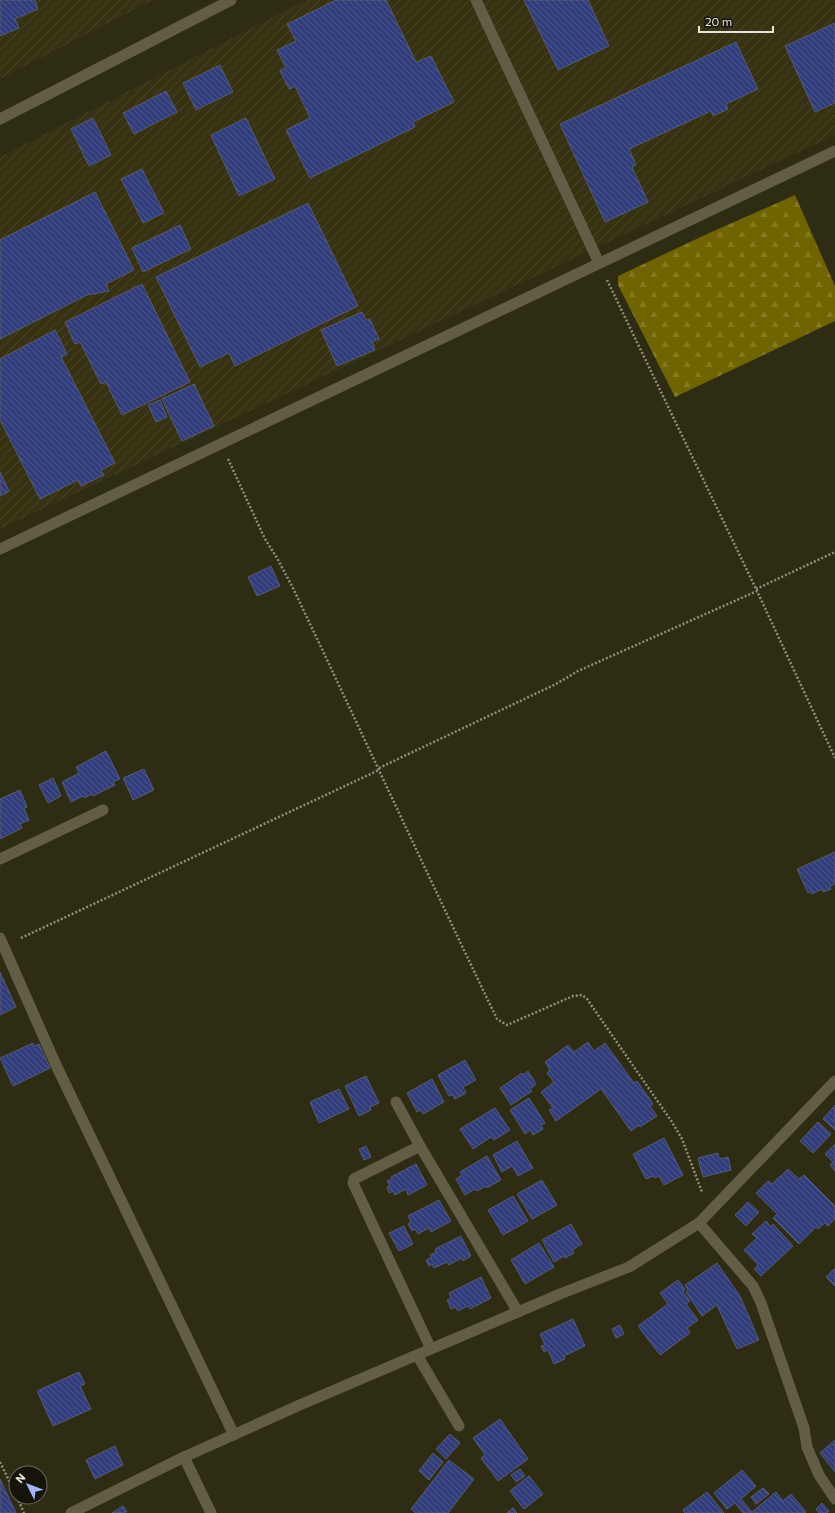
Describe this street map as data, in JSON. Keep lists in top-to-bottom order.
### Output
{
  "scale_bar": "20 m",
  "north": "top left"
}
